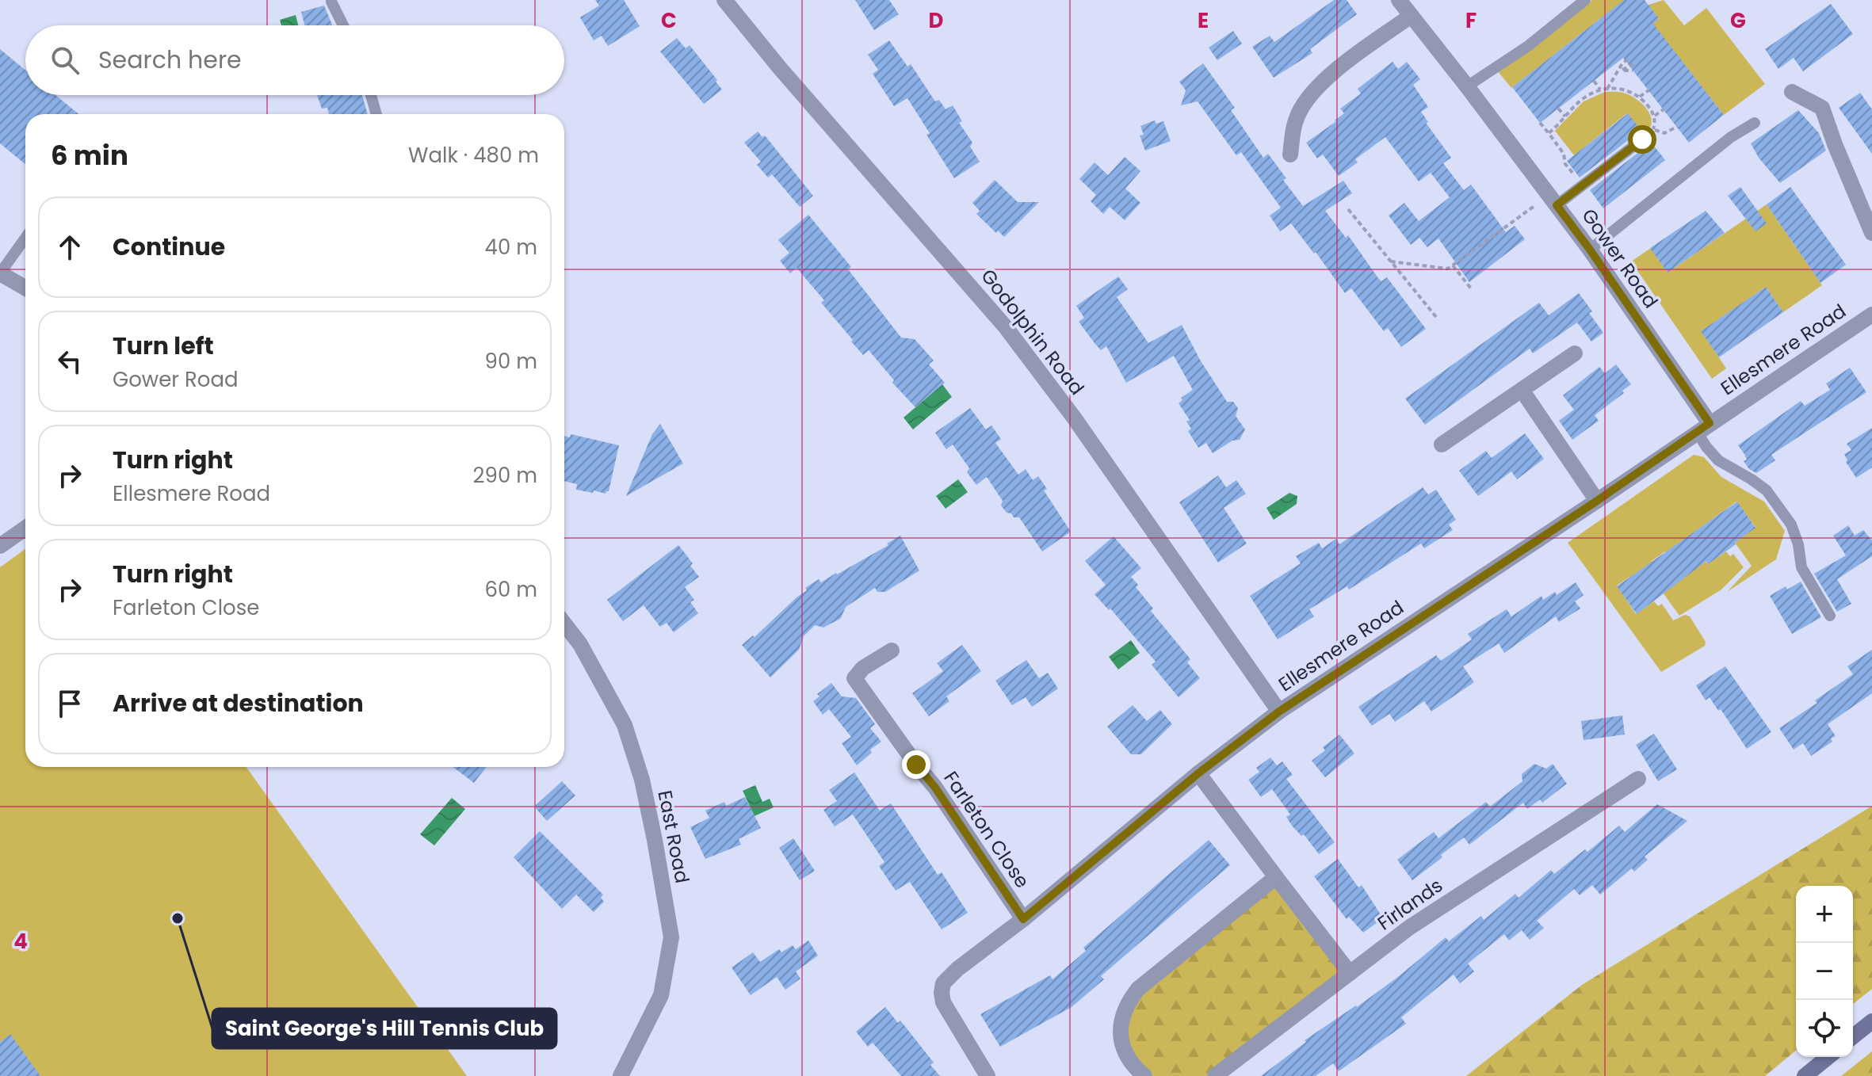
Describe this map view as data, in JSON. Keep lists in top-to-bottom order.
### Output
{
  "streets": {
    "street": [
      "Gower Road",
      "Godolphin Road",
      "Ellesmere Road",
      "Farleton Close",
      "East Road",
      "Firlands"
    ]
  },
  "crossings": [
    ["Gower Road", "Ellesmere Road"],
    ["Godolphin Road", "Ellesmere Road"],
    ["Ellesmere Road", "Farleton Close"]
  ],
  "places": ["Saint George's Hill Tennis Club"],
  "page": {
    "search": "Search here",
    "heading": ["6 min", "Walk · 480 m"],
    "list": [
      ["Continue", "40 m"],
      ["Turn left", "Gower Road", "90 m"],
      ["Turn right", "Ellesmere Road", "290 m"],
      ["Turn right", "Farleton Close", "60 m"],
      "Arrive at destination"
    ],
    "map_buttons": ["+", "−"]
  },
  "grid": {
    "columns": [
      "C",
      "D",
      "E",
      "F",
      "G"
    ],
    "rows": ["4"]
  }
}
